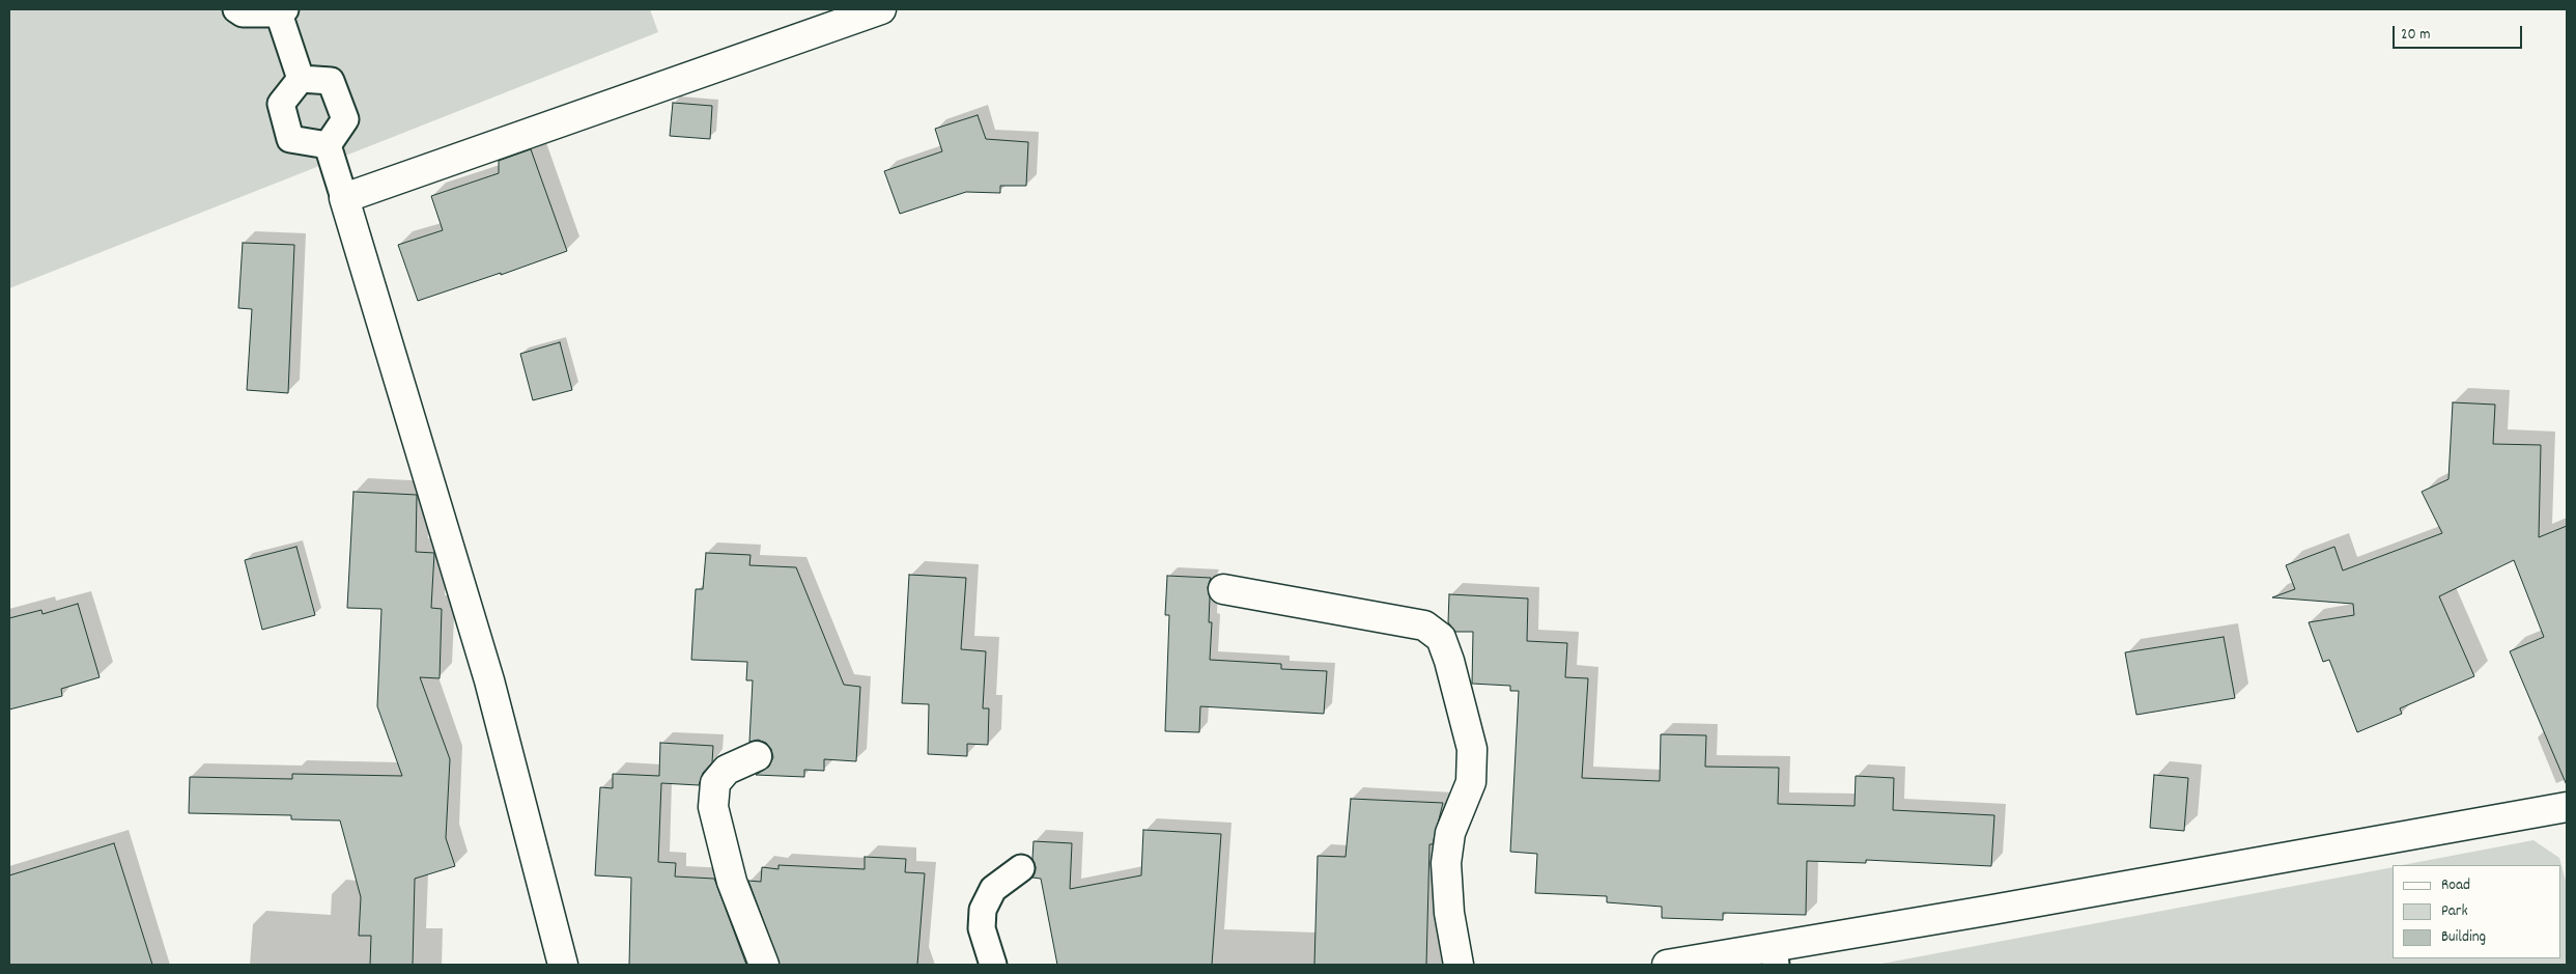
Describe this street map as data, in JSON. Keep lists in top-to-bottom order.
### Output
{
  "legend": ["Road", "Park", "Building"],
  "scale_bar": "20 m"
}
